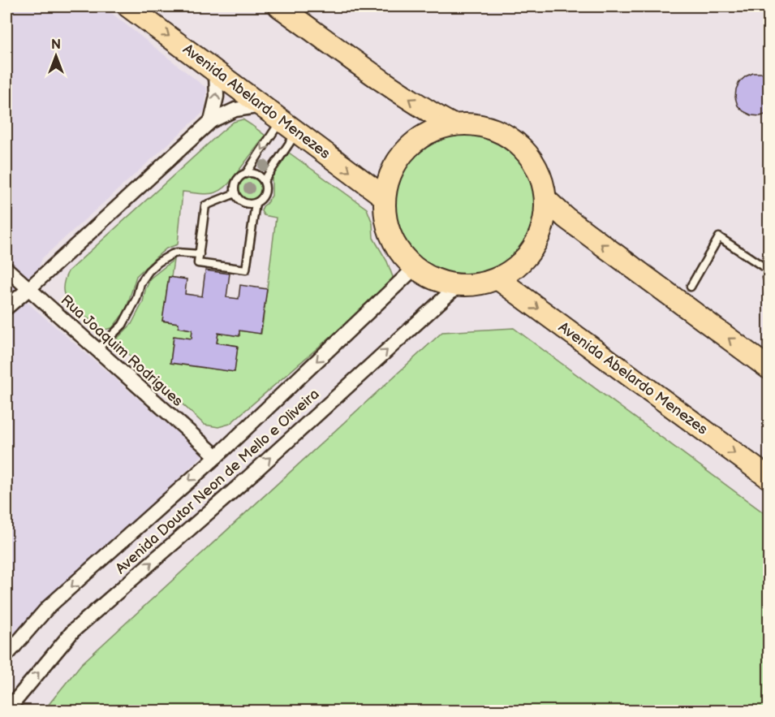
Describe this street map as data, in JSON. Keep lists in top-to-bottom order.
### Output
{
  "streets": {
    "main road": ["Avenida Abelardo Menezes"],
    "street": ["Rua Joaquim Rodrigues", "Avenida Doutor Neon de Mello e Oliveira"]
  },
  "crossings": [
    ["Avenida Abelardo Menezes", "Avenida Doutor Neon de Mello e Oliveira"],
    ["Rua Joaquim Rodrigues", "Avenida Doutor Neon de Mello e Oliveira"]
  ],
  "north": "top"
}
